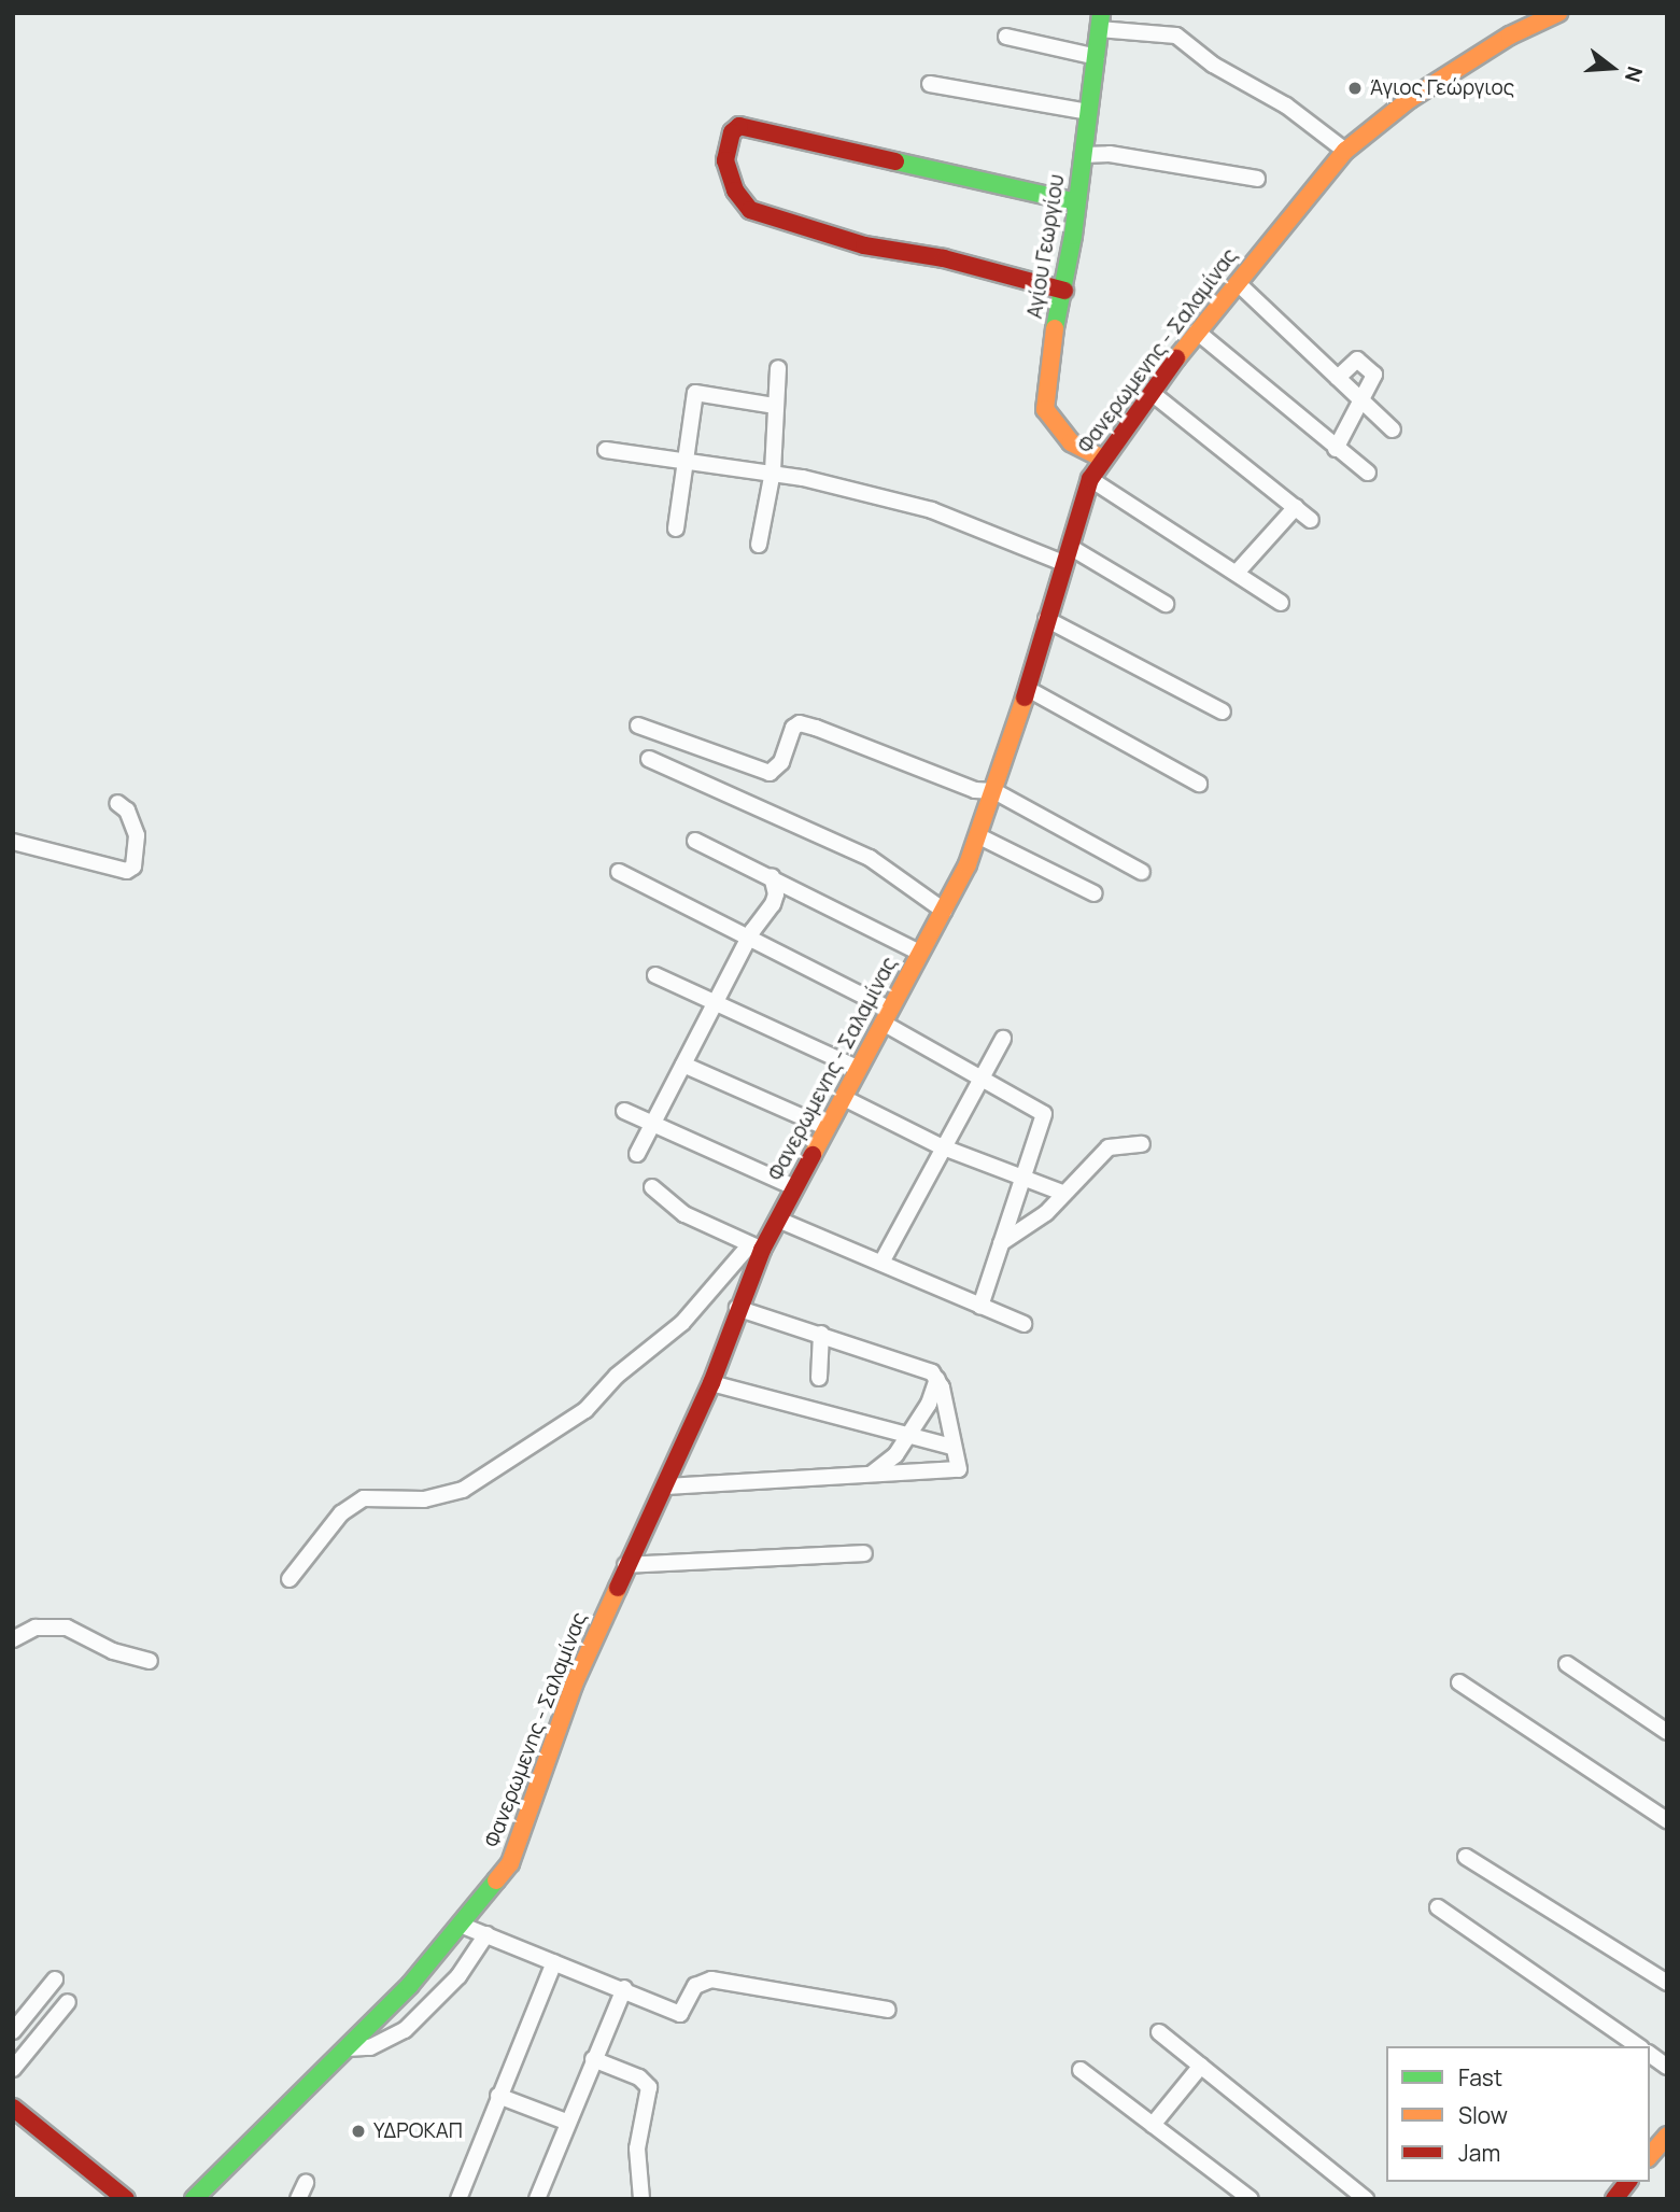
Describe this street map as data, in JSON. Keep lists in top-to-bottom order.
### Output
{
  "streets": {
    "main road": ["Αγίου Γεωργίου", "Φανερωμενης - Σαλαμίνας"]
  },
  "crossings": [
    ["Αγίου Γεωργίου", "Φανερωμενης - Σαλαμίνας"]
  ],
  "places": ["Άγιος Γεώργιος", "ΥΔΡΟΚΑΠ"],
  "legend": ["Fast", "Slow", "Jam"],
  "north": "right"
}
